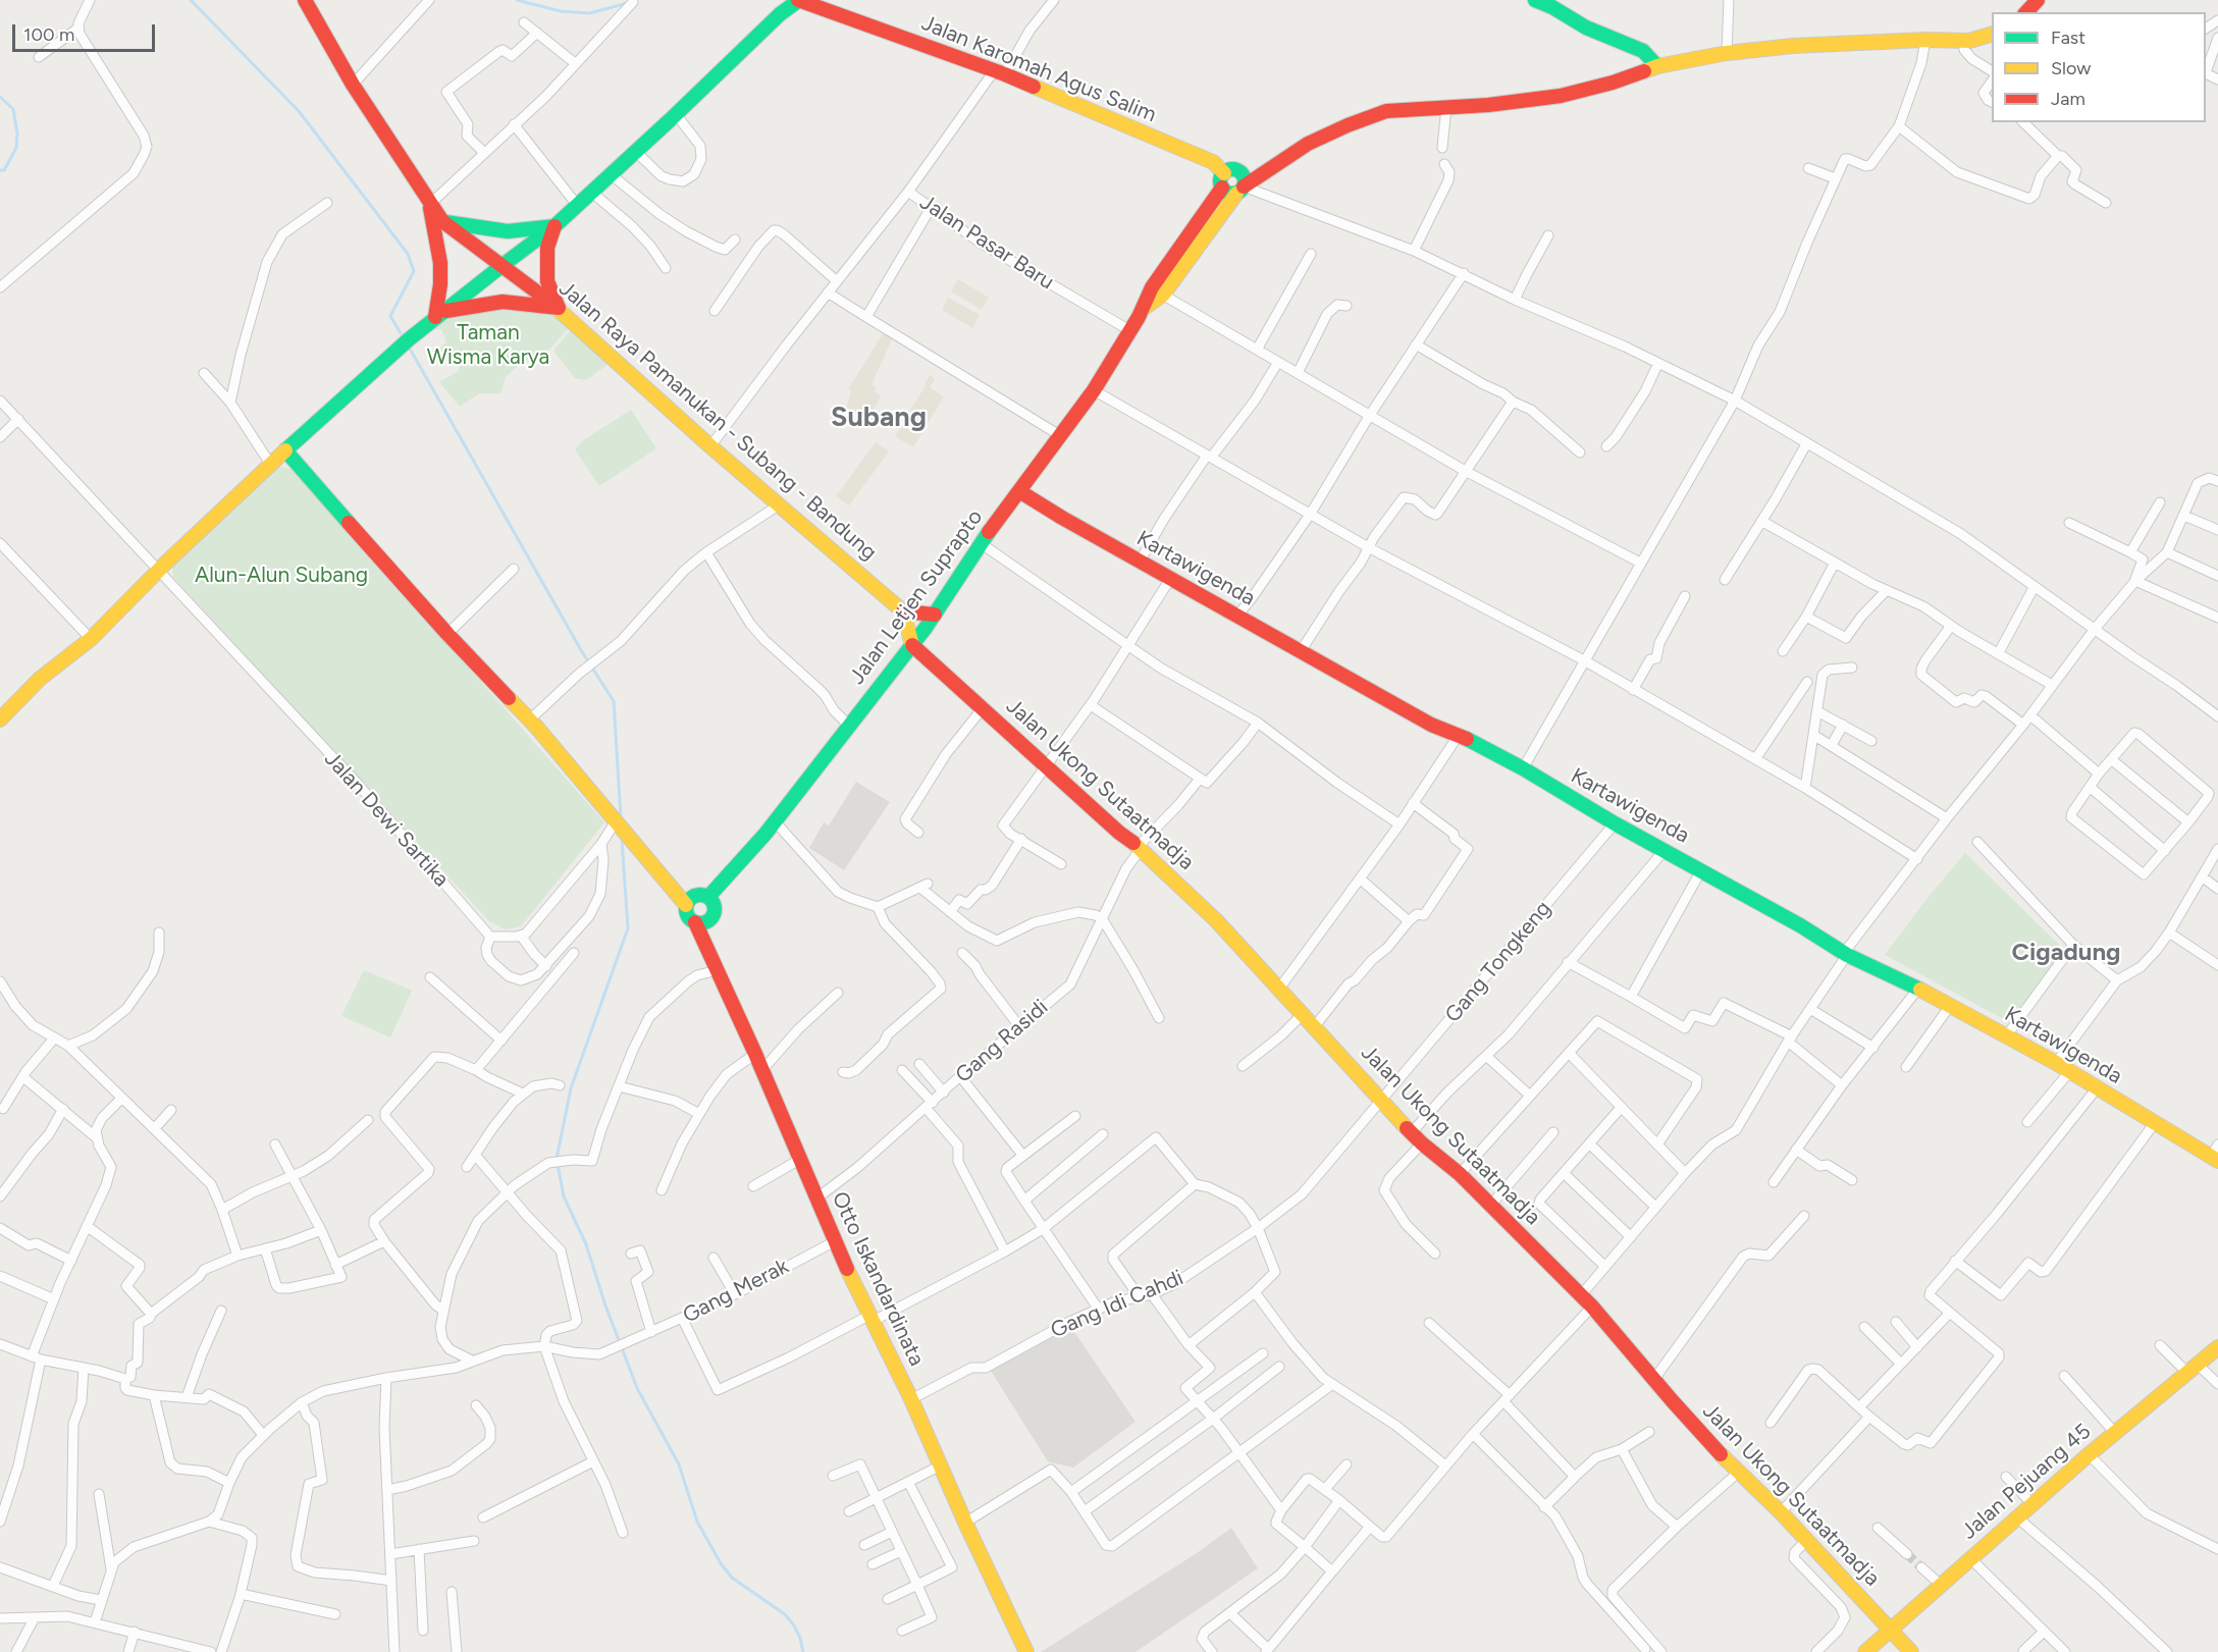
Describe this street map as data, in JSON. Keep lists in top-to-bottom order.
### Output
{
  "streets": {
    "main road": [
      "Jalan Karomah Agus Salim",
      "Jalan Raya Pamanukan - Subang - Bandung",
      "Kartawigenda",
      "Jalan Letjen Suprapto",
      "Jalan Ukong Sutaatmadja",
      "Otto Iskandardinata",
      "Jalan Pejuang 45"
    ],
    "street": [
      "Jalan Pasar Baru",
      "Jalan Dewi Sartika",
      "Gang Tongkeng",
      "Gang Rasidi",
      "Gang Merak",
      "Gang Idi Cahdi"
    ]
  },
  "crossings": [
    ["Jalan Karomah Agus Salim", "Jalan Pasar Baru"],
    ["Jalan Karomah Agus Salim", "Jalan Letjen Suprapto"],
    ["Jalan Pasar Baru", "Jalan Letjen Suprapto"],
    ["Kartawigenda", "Jalan Letjen Suprapto"],
    ["Kartawigenda", "Gang Tongkeng"],
    ["Jalan Letjen Suprapto", "Jalan Ukong Sutaatmadja"],
    ["Jalan Letjen Suprapto", "Otto Iskandardinata"],
    ["Jalan Ukong Sutaatmadja", "Gang Tongkeng"],
    ["Jalan Ukong Sutaatmadja", "Gang Rasidi"],
    ["Jalan Ukong Sutaatmadja", "Gang Idi Cahdi"],
    ["Jalan Ukong Sutaatmadja", "Jalan Pejuang 45"],
    ["Gang Tongkeng", "Gang Idi Cahdi"],
    ["Gang Rasidi", "Otto Iskandardinata"],
    ["Otto Iskandardinata", "Gang Merak"],
    ["Otto Iskandardinata", "Gang Idi Cahdi"]
  ],
  "districts": ["Subang", "Cigadung"],
  "parks": ["Taman Wisma Karya", "Alun-Alun Subang"],
  "legend": ["Fast", "Slow", "Jam"],
  "scale_bar": "100 m"
}
